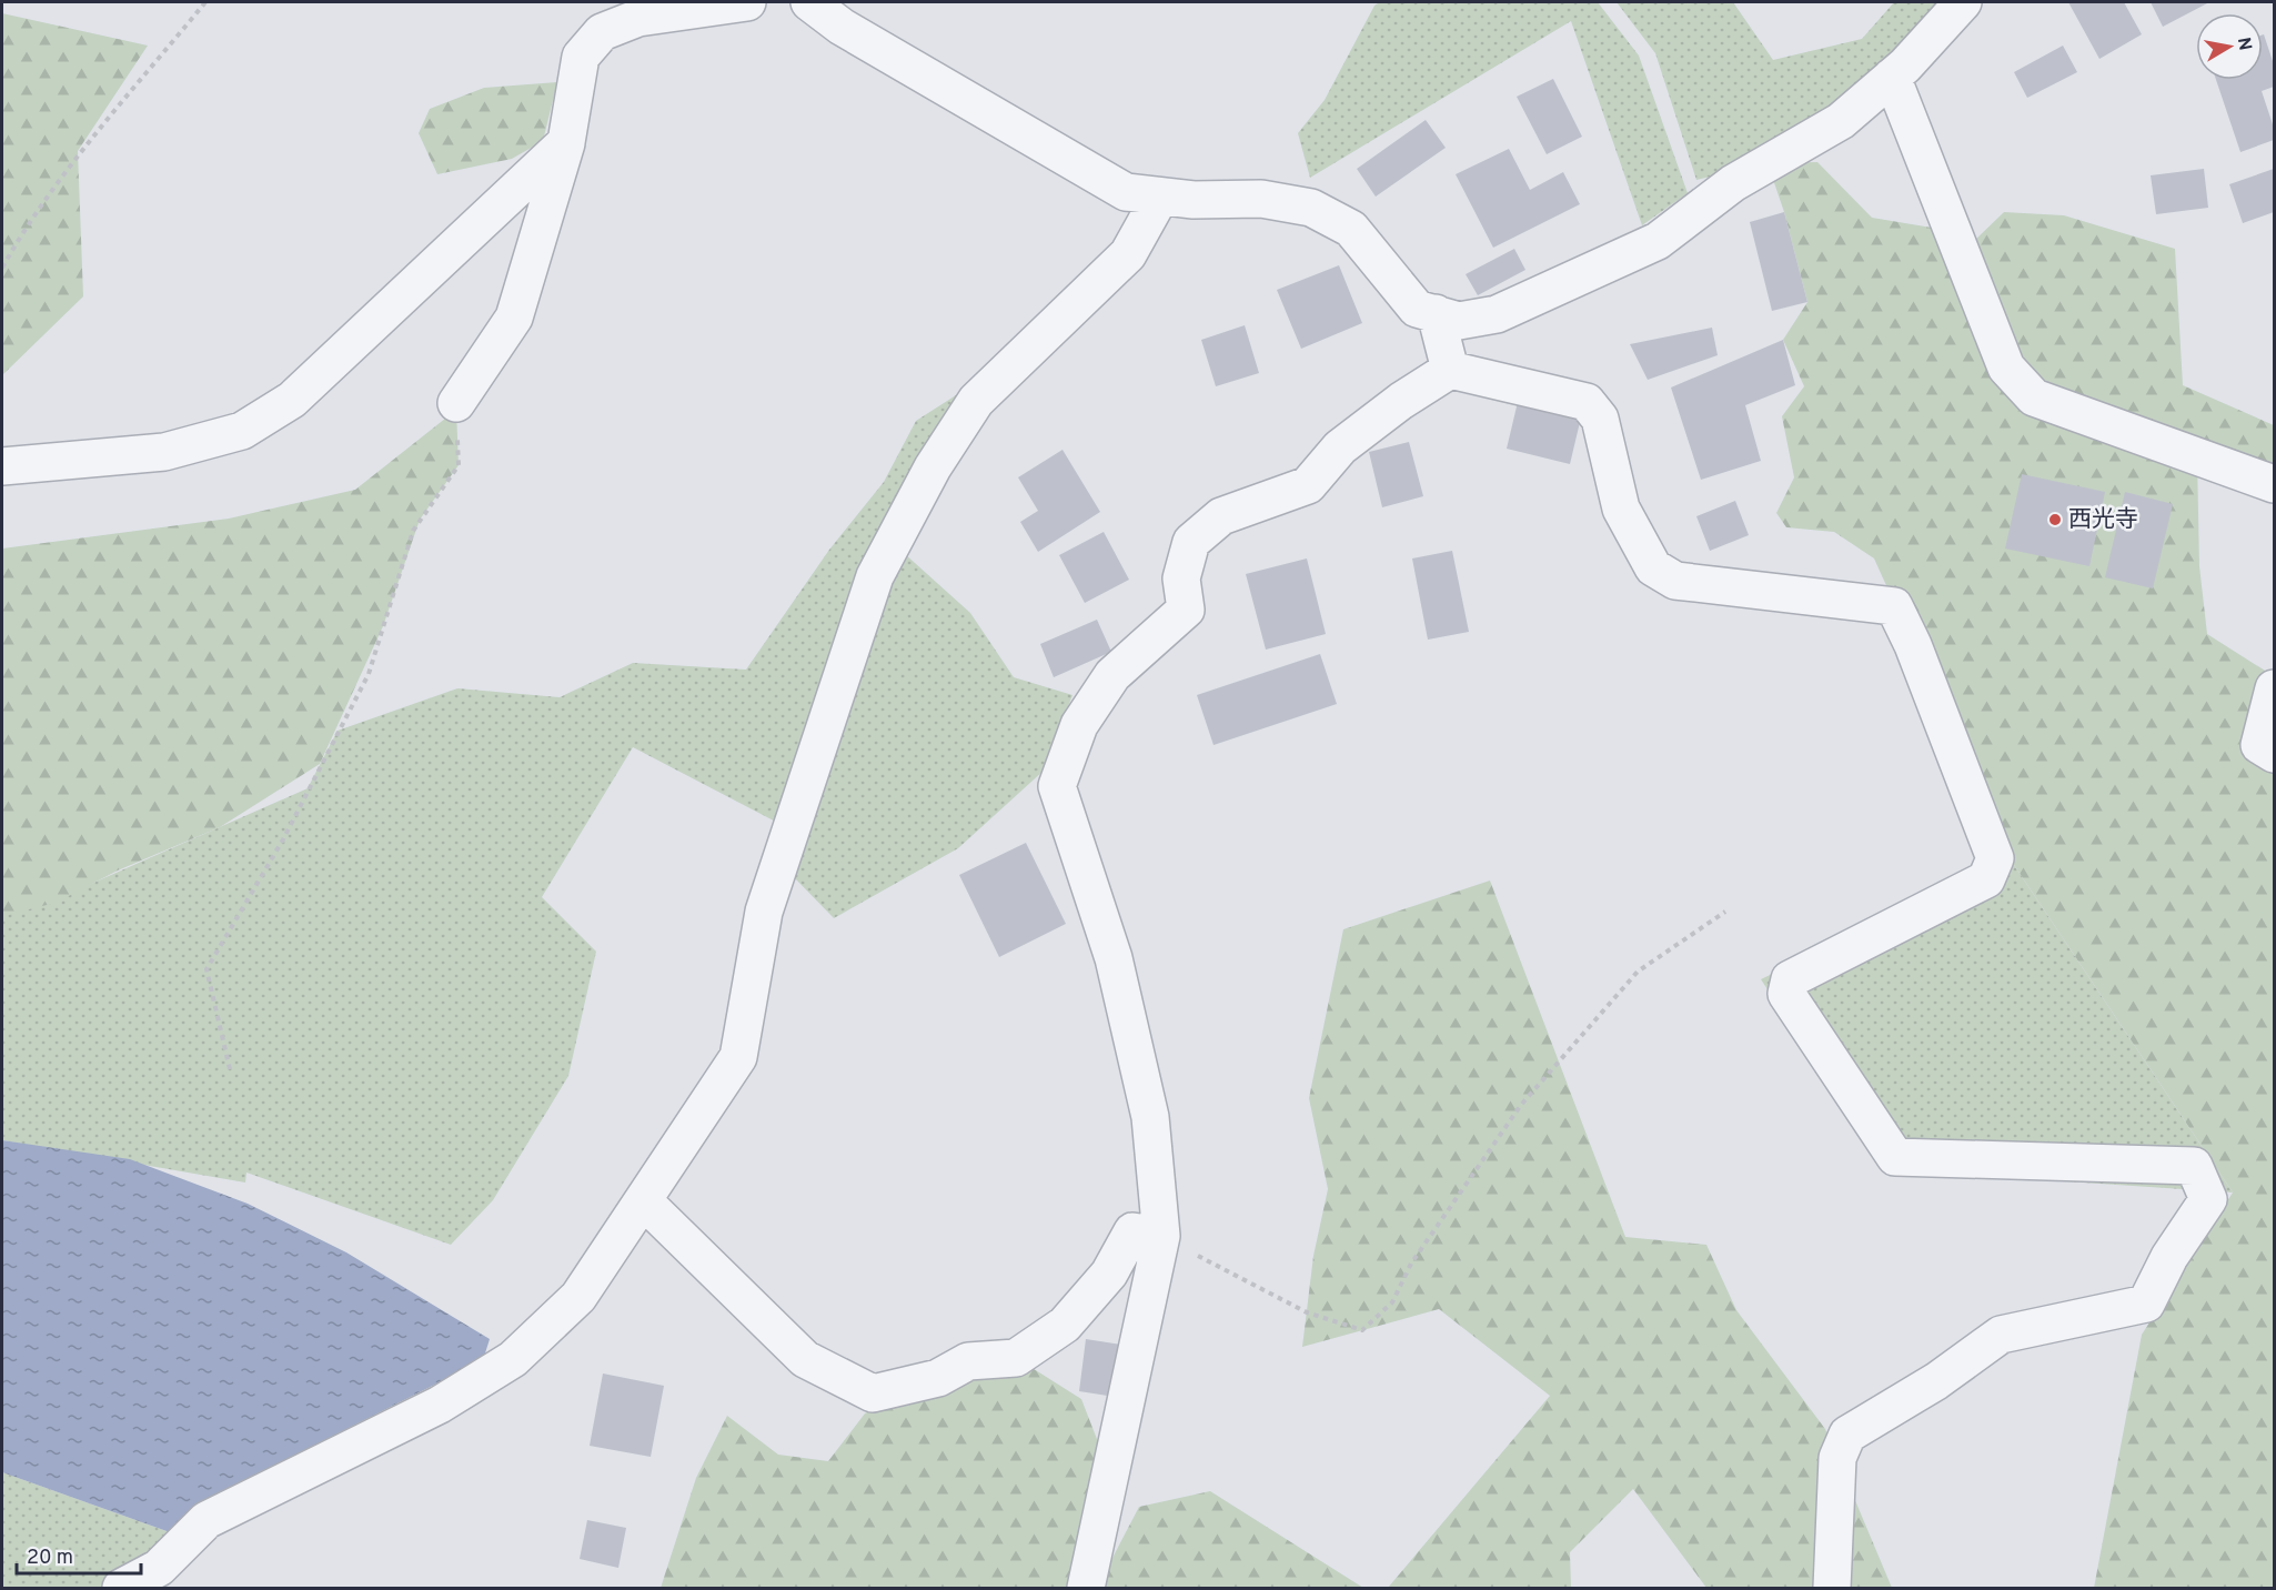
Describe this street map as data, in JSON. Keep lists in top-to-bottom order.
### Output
{
  "places": ["西光寺"],
  "scale_bar": "20 m",
  "north": "right"
}
